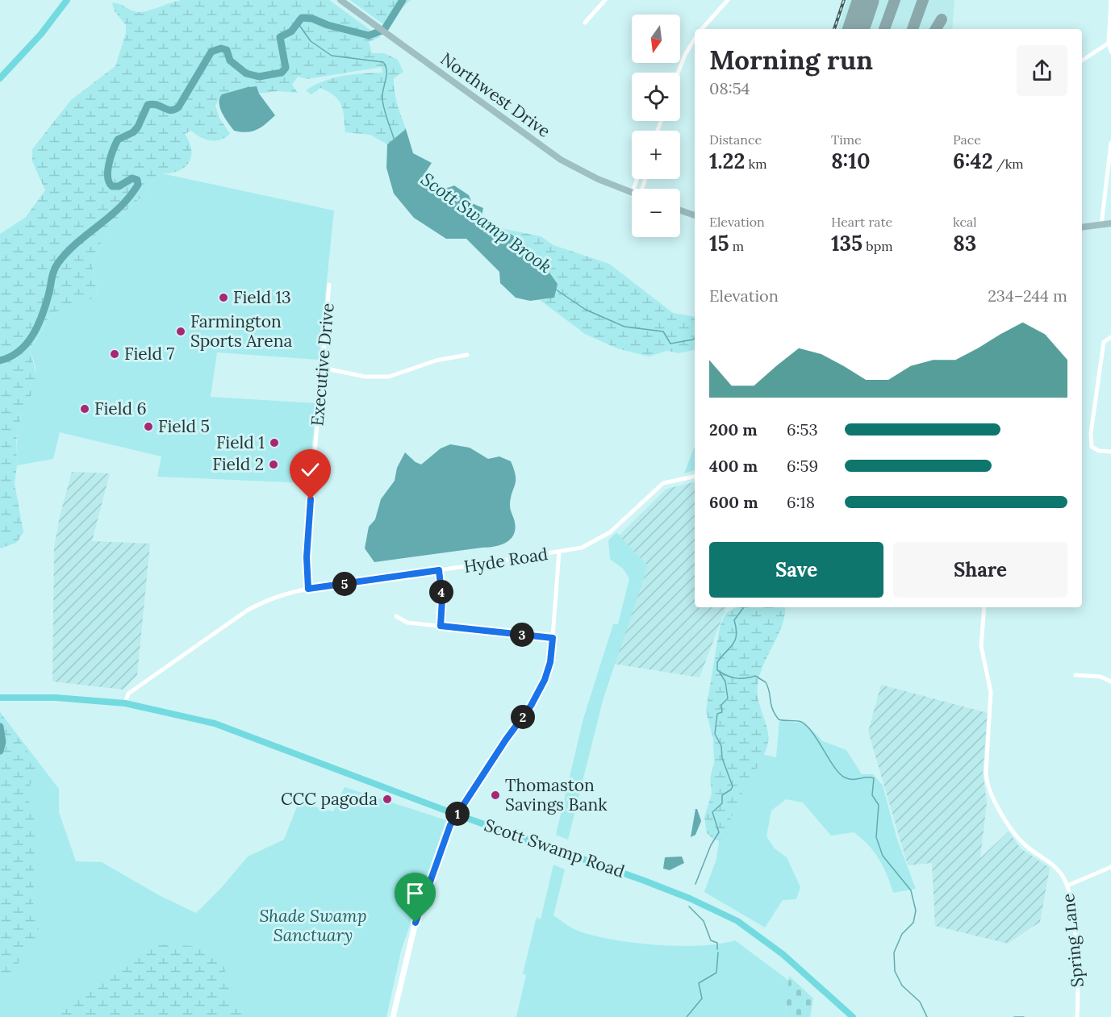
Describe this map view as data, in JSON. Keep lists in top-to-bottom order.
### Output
{
  "streets": {
    "highway": ["Scott Swamp Road"],
    "main road": ["Northwest Drive"],
    "street": ["Executive Drive", "Hyde Road", "Spring Lane"]
  },
  "crossings": [
    ["Executive Drive", "Hyde Road"],
    ["Hyde Road", "Scott Swamp Road"]
  ],
  "water": ["Scott Swamp Brook"],
  "parks": ["Shade Swamp Sanctuary"],
  "places": [
    "Field 13",
    "Farmington Sports Arena",
    "Field 7",
    "Field 6",
    "Field 5",
    "Field 1",
    "Field 2",
    "Thomaston Savings Bank",
    "CCC pagoda"
  ],
  "north": "bottom",
  "page": {
    "map_buttons": ["+", "−"],
    "heading": ["Morning run", "08:54"],
    "stats": [
      ["Distance", "1.22 km"],
      ["Time", "8:10"],
      ["Pace", "6:42 /km"],
      ["Elevation", "15 m"],
      ["Heart rate", "135 bpm"],
      ["kcal", "83"]
    ],
    "chart": ["Elevation", "234–244 m"],
    "list": [
      {
        "name": "200 m",
        "note": "6:53"
      },
      {
        "name": "400 m",
        "note": "6:59"
      },
      {
        "name": "600 m",
        "note": "6:18"
      }
    ],
    "buttons": ["Save", "Share"],
    "pins": [
      "5",
      "4",
      "3",
      "2",
      "1"
    ]
  }
}
